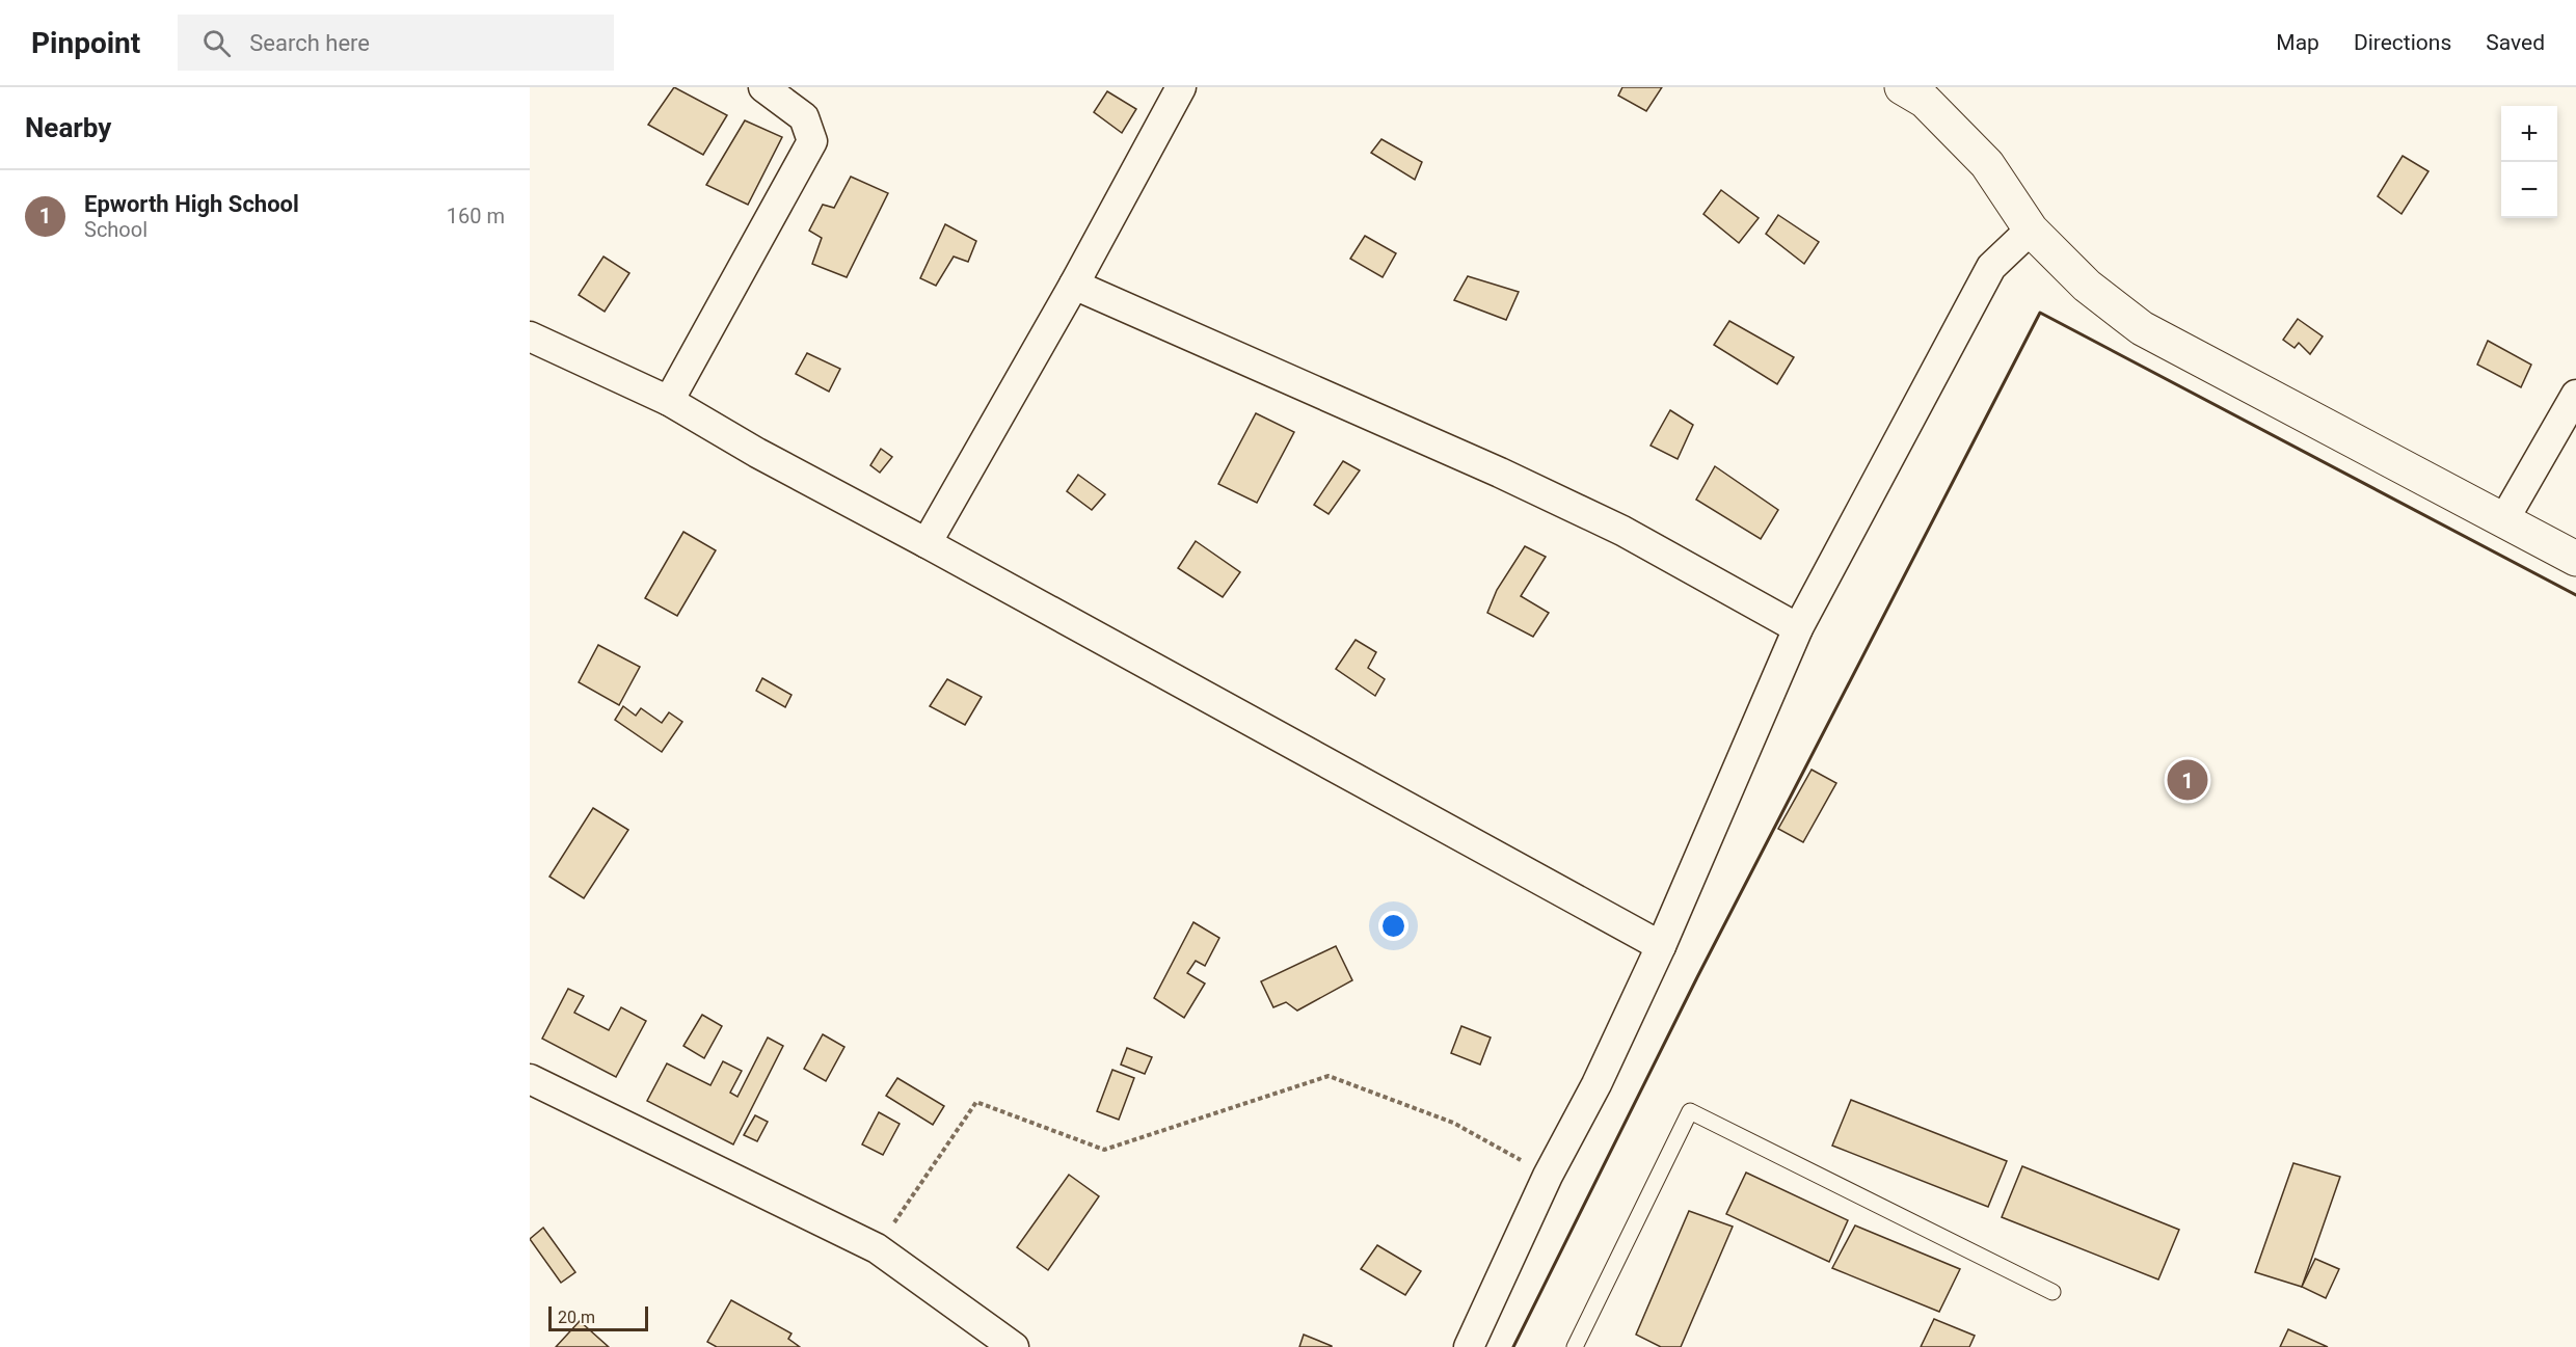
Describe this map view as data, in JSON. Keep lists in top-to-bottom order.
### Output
{
  "scale_bar": "20 m",
  "page": {
    "header": "Pinpoint",
    "search": "Search here",
    "nav": ["Map", "Directions", "Saved"],
    "heading": "Nearby",
    "map_buttons": ["+", "−"],
    "list": [
      {
        "mark": "1",
        "name": "Epworth High School",
        "note": "School",
        "value": "160 m"
      }
    ],
    "pins": "1",
    "scale": "20 m"
  }
}
